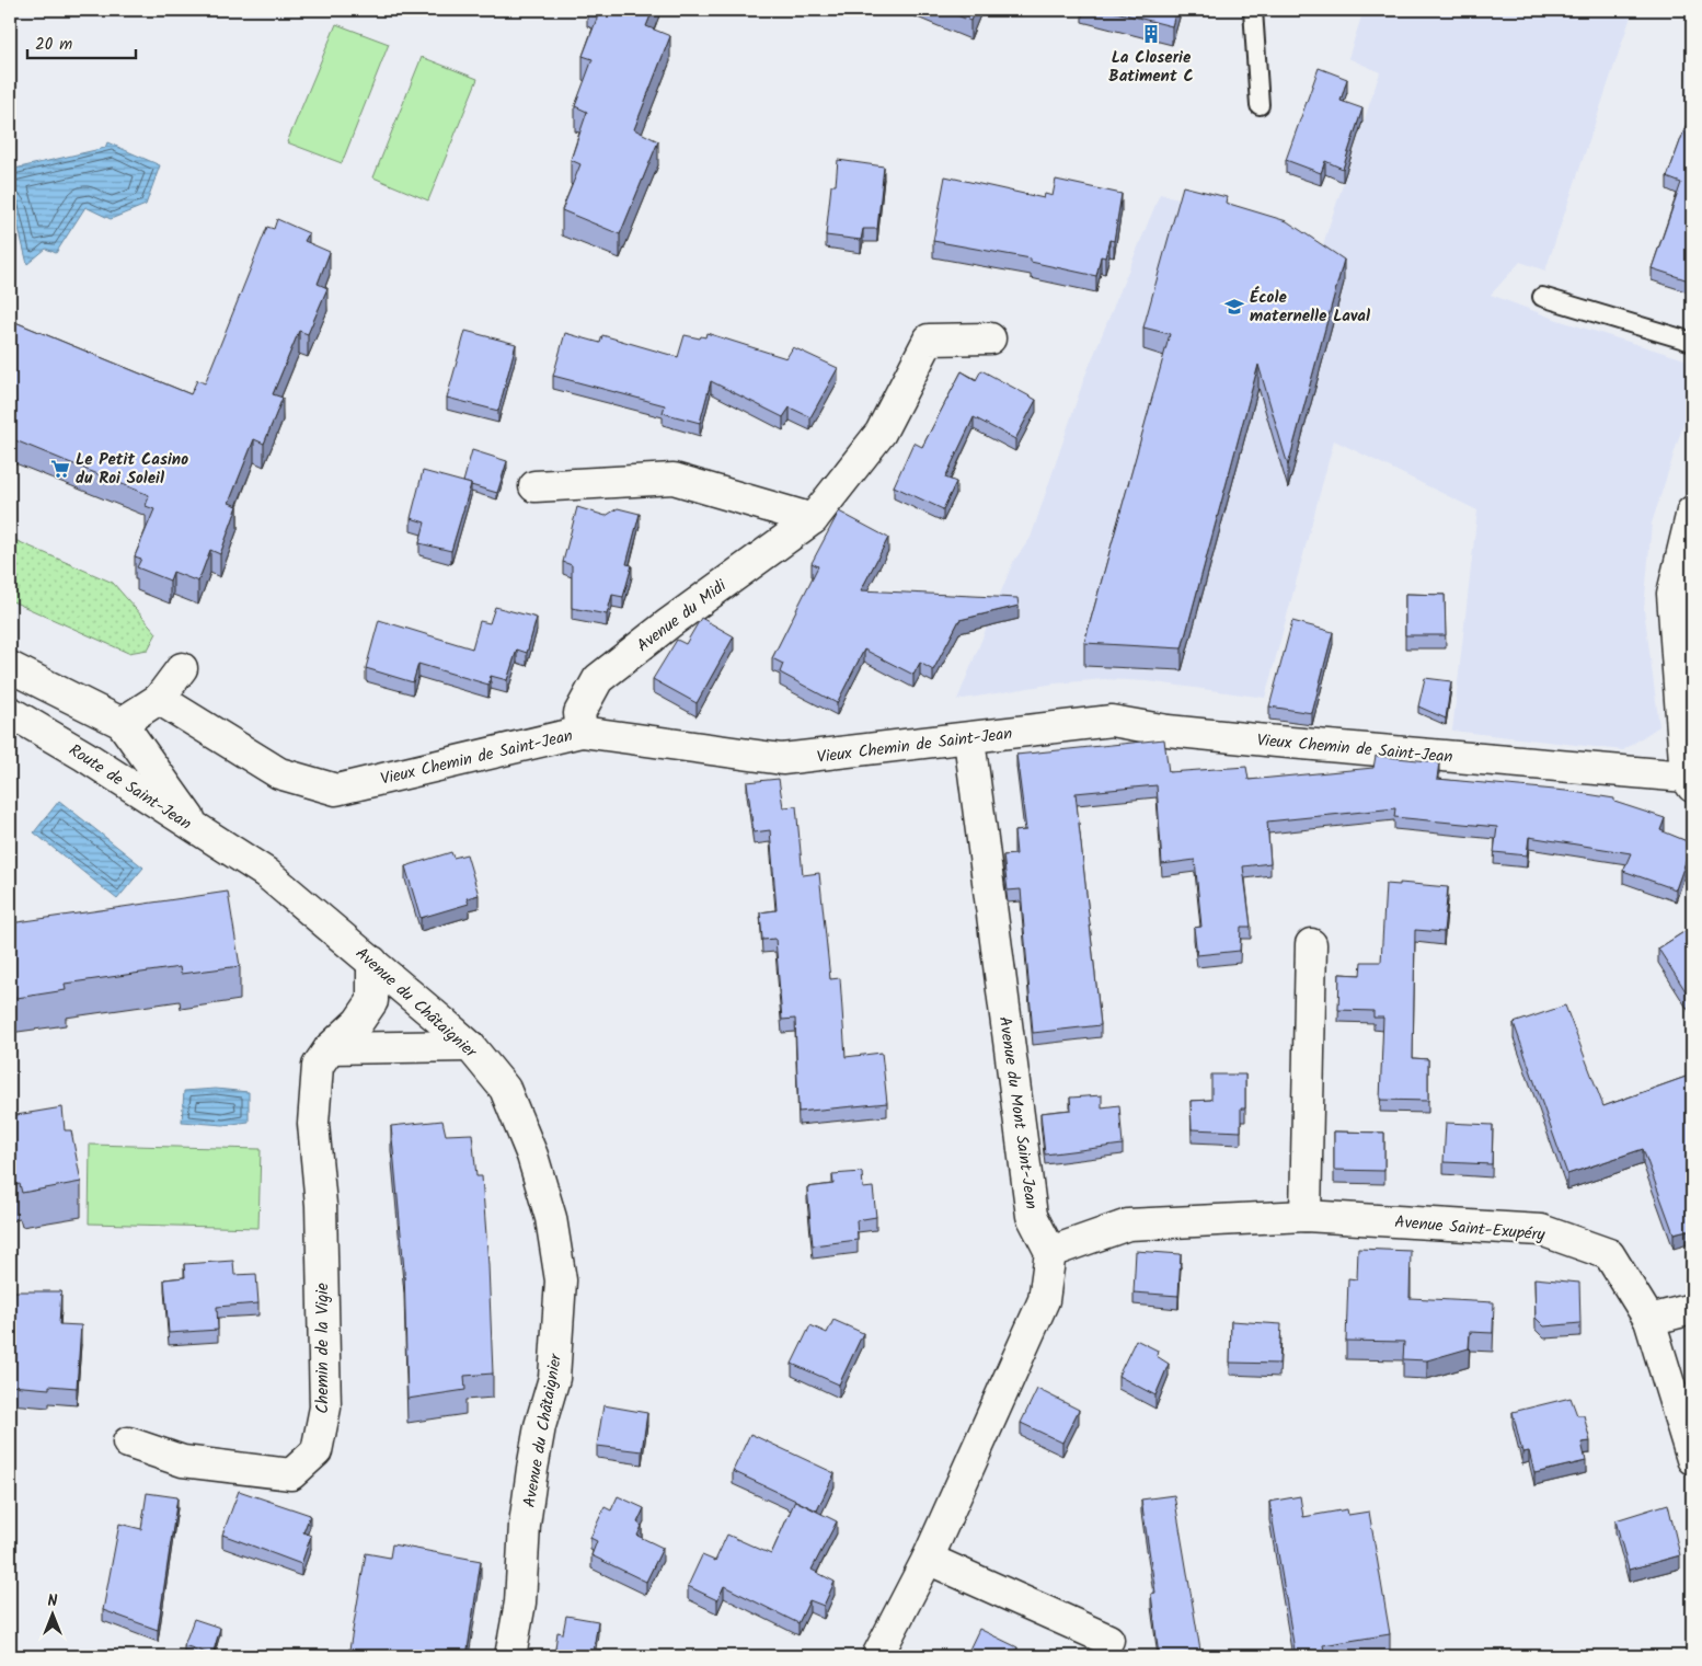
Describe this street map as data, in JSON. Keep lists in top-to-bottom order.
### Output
{
  "streets": {
    "street": [
      "Avenue du Midi",
      "Vieux Chemin de Saint-Jean",
      "Route de Saint-Jean",
      "Avenue du Châtaignier",
      "Avenue du Mont Saint-Jean",
      "Avenue Saint-Exupéry",
      "Chemin de la Vigie"
    ]
  },
  "crossings": [
    ["Avenue du Midi", "Vieux Chemin de Saint-Jean"],
    ["Vieux Chemin de Saint-Jean", "Avenue du Mont Saint-Jean"],
    ["Route de Saint-Jean", "Avenue du Châtaignier"],
    ["Avenue du Châtaignier", "Chemin de la Vigie"],
    ["Avenue du Mont Saint-Jean", "Avenue Saint-Exupéry"]
  ],
  "places": {
    "building": ["La Closerie Batiment C"],
    "school or university": ["École maternelle Laval"],
    "supermarket": ["Le Petit Casino du Roi Soleil"]
  },
  "scale_bar": "20 m",
  "north": "top"
}
